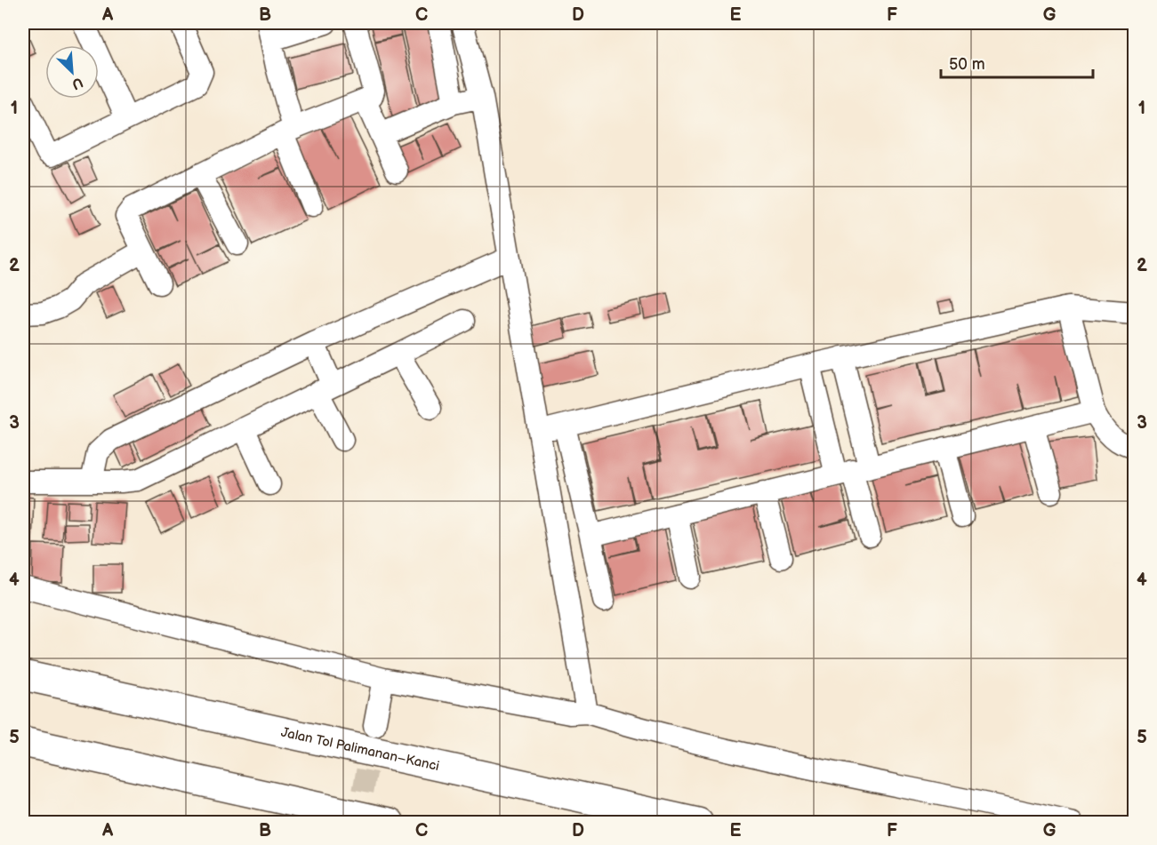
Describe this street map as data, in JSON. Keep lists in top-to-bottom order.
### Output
{
  "streets": {
    "highway": ["Jalan Tol Palimanan–Kanci"]
  },
  "scale_bar": "50 m",
  "north": "bottom right",
  "grid": {
    "columns": [
      "A",
      "B",
      "C",
      "D",
      "E",
      "F",
      "G"
    ],
    "rows": [
      "1",
      "2",
      "3",
      "4",
      "5"
    ]
  }
}
